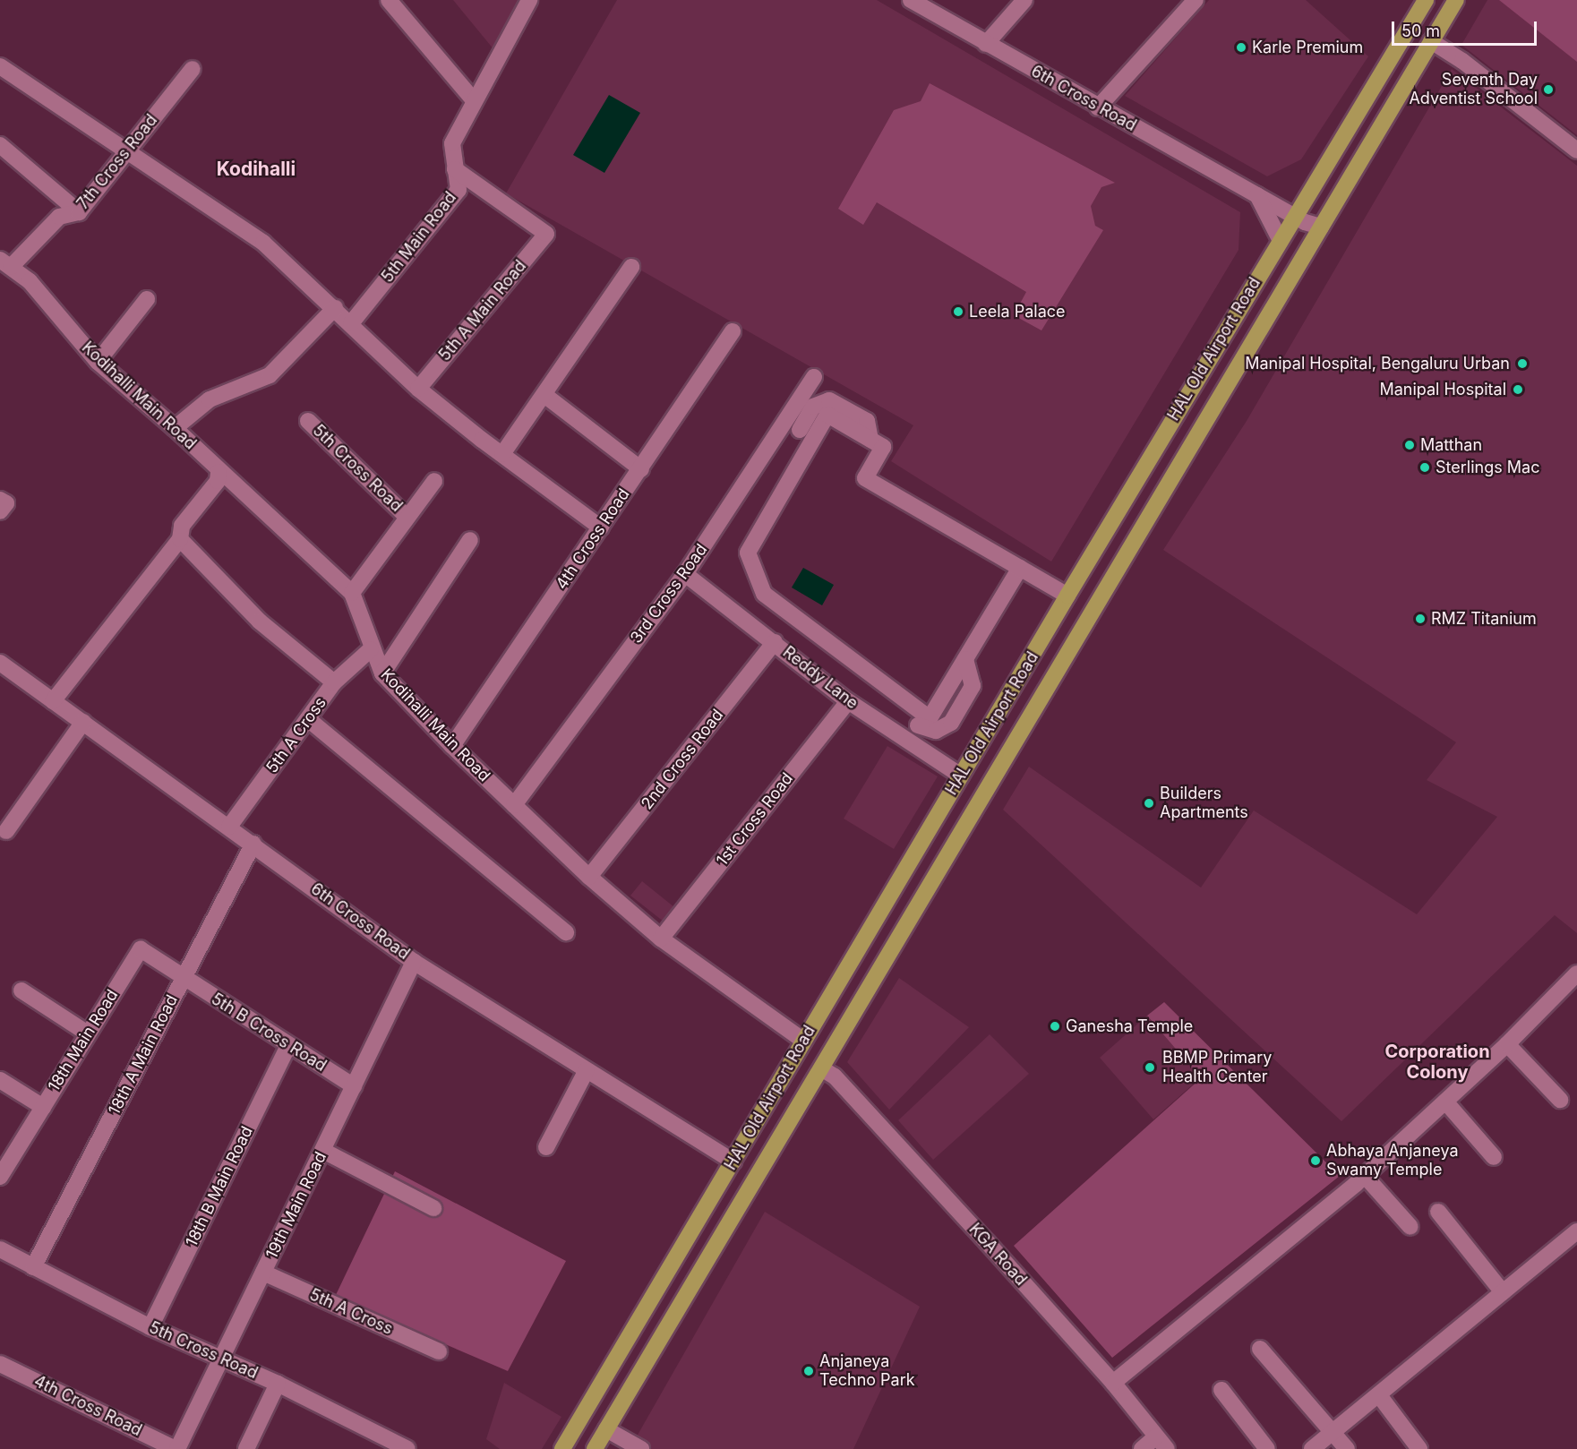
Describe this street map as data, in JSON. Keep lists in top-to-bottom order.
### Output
{
  "streets": {
    "main road": ["HAL Old Airport Road"],
    "street": [
      "6th Cross Road",
      "7th Cross Road",
      "5th Main Road",
      "5th A Main Road",
      "Kodihalli Main Road",
      "5th Cross Road",
      "4th Cross Road",
      "3rd Cross Road",
      "Reddy Lane",
      "5th A Cross",
      "2nd Cross Road",
      "1st Cross Road",
      "5th B Cross Road",
      "18th Main Road",
      "18th A Main Road",
      "18th B Main Road",
      "19th Main Road",
      "KGA Road"
    ]
  },
  "crossings": [
    ["6th Cross Road", "HAL Old Airport Road"],
    ["6th Cross Road", "5th A Cross"],
    ["6th Cross Road", "18th A Main Road"],
    ["6th Cross Road", "19th Main Road"],
    ["7th Cross Road", "Kodihalli Main Road"],
    ["5th Main Road", "5th A Main Road"],
    ["HAL Old Airport Road", "Kodihalli Main Road"],
    ["HAL Old Airport Road", "Reddy Lane"],
    ["HAL Old Airport Road", "KGA Road"],
    ["Kodihalli Main Road", "5th Cross Road"],
    ["Kodihalli Main Road", "4th Cross Road"],
    ["Kodihalli Main Road", "3rd Cross Road"],
    ["Kodihalli Main Road", "5th A Cross"],
    ["Kodihalli Main Road", "2nd Cross Road"],
    ["Kodihalli Main Road", "1st Cross Road"],
    ["5th Cross Road", "18th A Main Road"],
    ["5th Cross Road", "18th B Main Road"],
    ["5th Cross Road", "19th Main Road"],
    ["4th Cross Road", "19th Main Road"],
    ["3rd Cross Road", "Reddy Lane"],
    ["Reddy Lane", "2nd Cross Road"],
    ["Reddy Lane", "1st Cross Road"],
    ["5th A Cross", "19th Main Road"],
    ["5th B Cross Road", "18th Main Road"],
    ["5th B Cross Road", "18th A Main Road"],
    ["5th B Cross Road", "18th B Main Road"],
    ["5th B Cross Road", "19th Main Road"],
    ["18th Main Road", "18th A Main Road"]
  ],
  "districts": ["Kodihalli", "Corporation Colony"],
  "places": [
    "Karle Premium",
    "Seventh Day Adventist School",
    "Leela Palace",
    "Manipal Hospital, Bengaluru Urban",
    "Manipal Hospital",
    "Matthan",
    "Sterlings Mac",
    "RMZ Titanium",
    "Builders Apartments",
    "Ganesha Temple",
    "BBMP Primary Health Center",
    "Abhaya Anjaneya Swamy Temple",
    "Anjaneya Techno Park"
  ],
  "scale_bar": "50 m"
}
